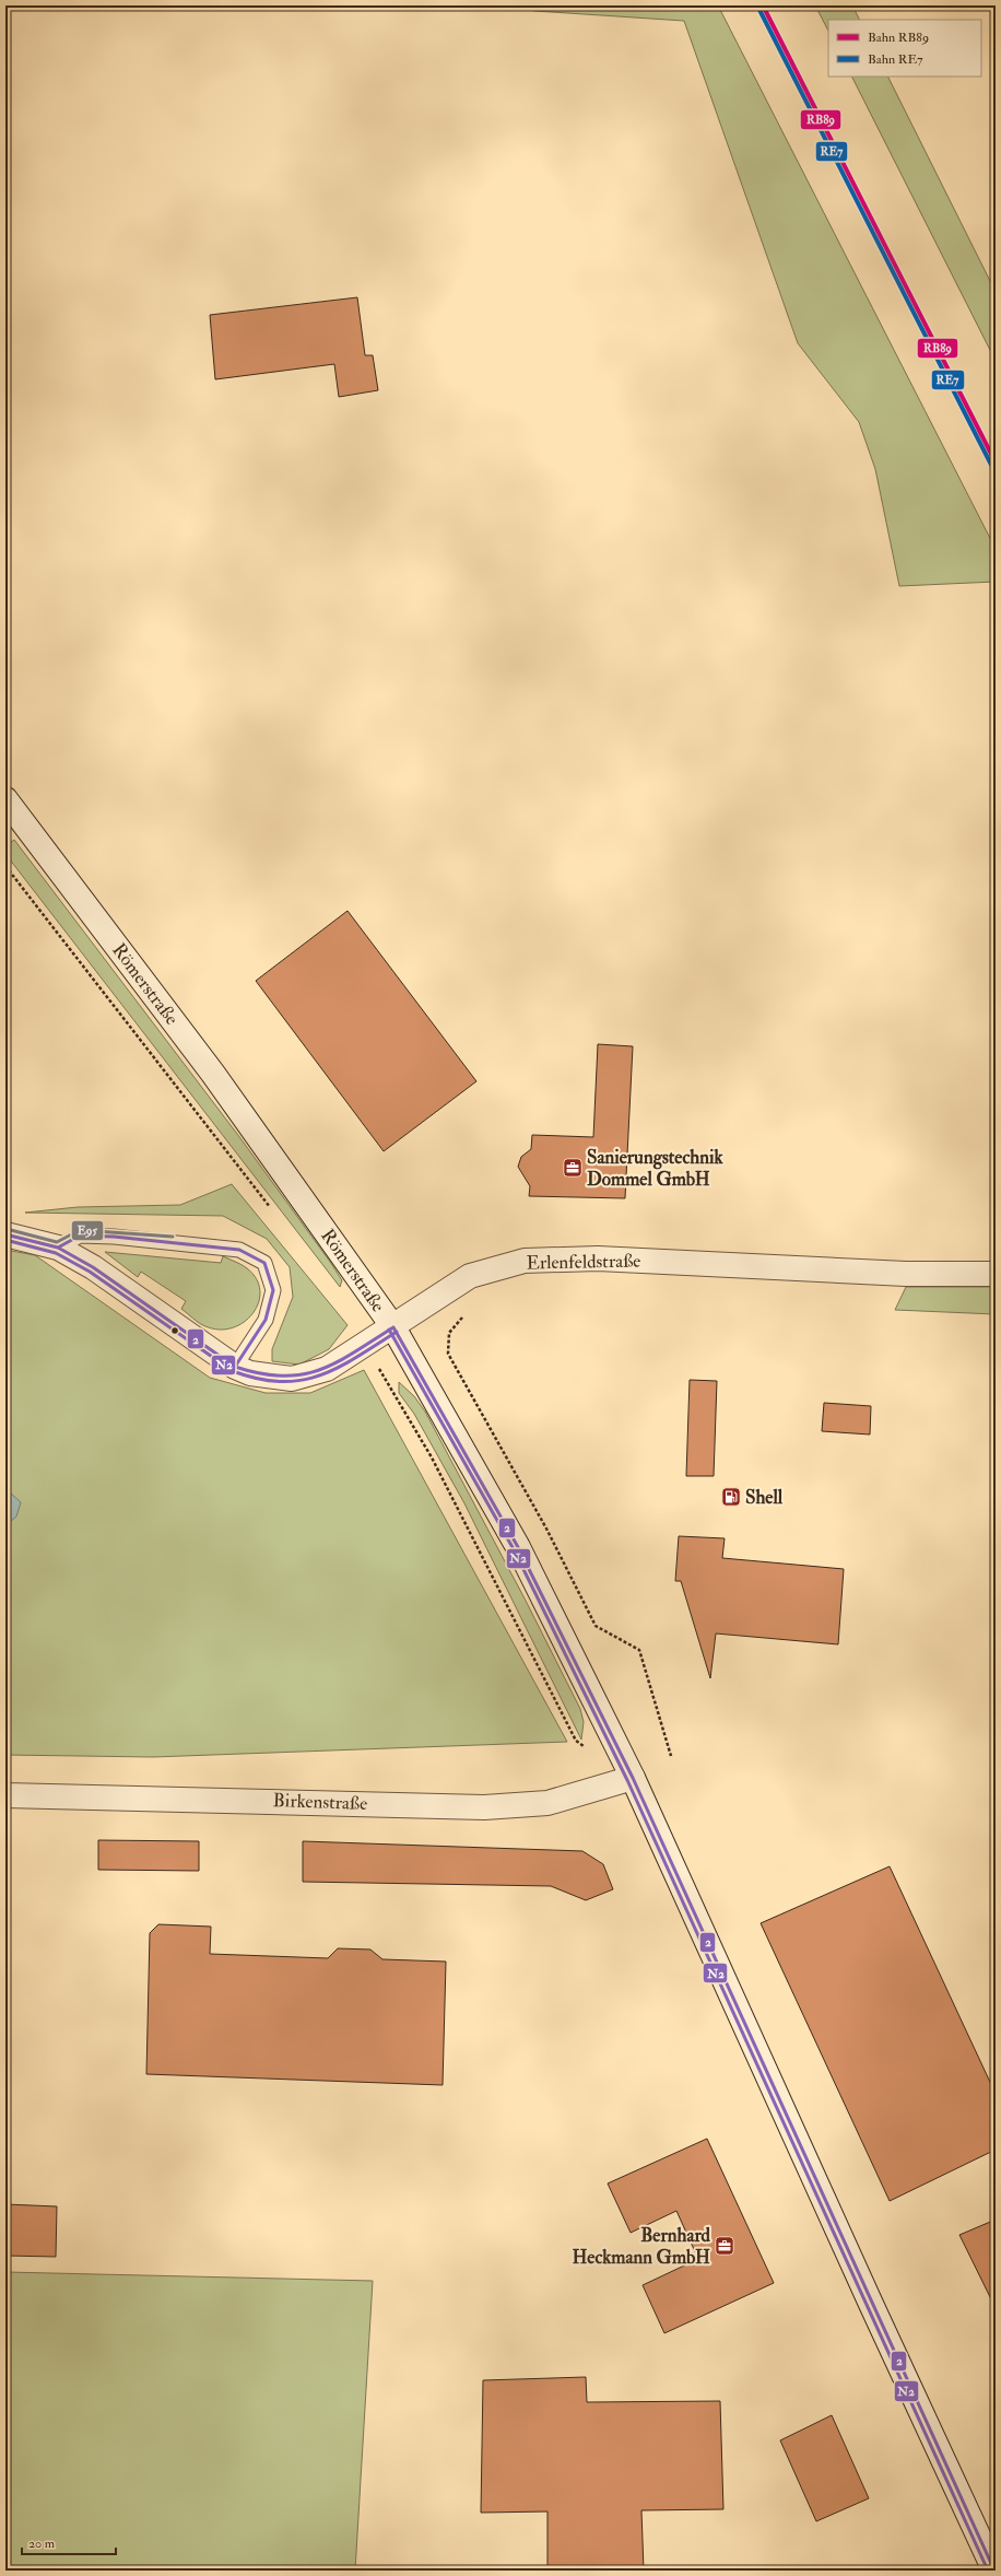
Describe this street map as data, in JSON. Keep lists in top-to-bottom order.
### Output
{
  "streets": {
    "main road": ["Römerstraße", "Erlenfeldstraße", "Birkenstraße"]
  },
  "crossings": [
    ["Römerstraße", "Erlenfeldstraße"],
    ["Römerstraße", "Birkenstraße"]
  ],
  "places": {
    "office": ["Sanierungstechnik Dommel GmbH", "Bernhard Heckmann GmbH"],
    "fuel station": ["Shell"]
  },
  "lines": [
    "rail line RB89",
    "rail line RE7",
    "transit line E95",
    "transit line 2",
    "transit line N2"
  ],
  "legend": ["Bahn RB89", "Bahn RE7"],
  "scale_bar": "20 m"
}
